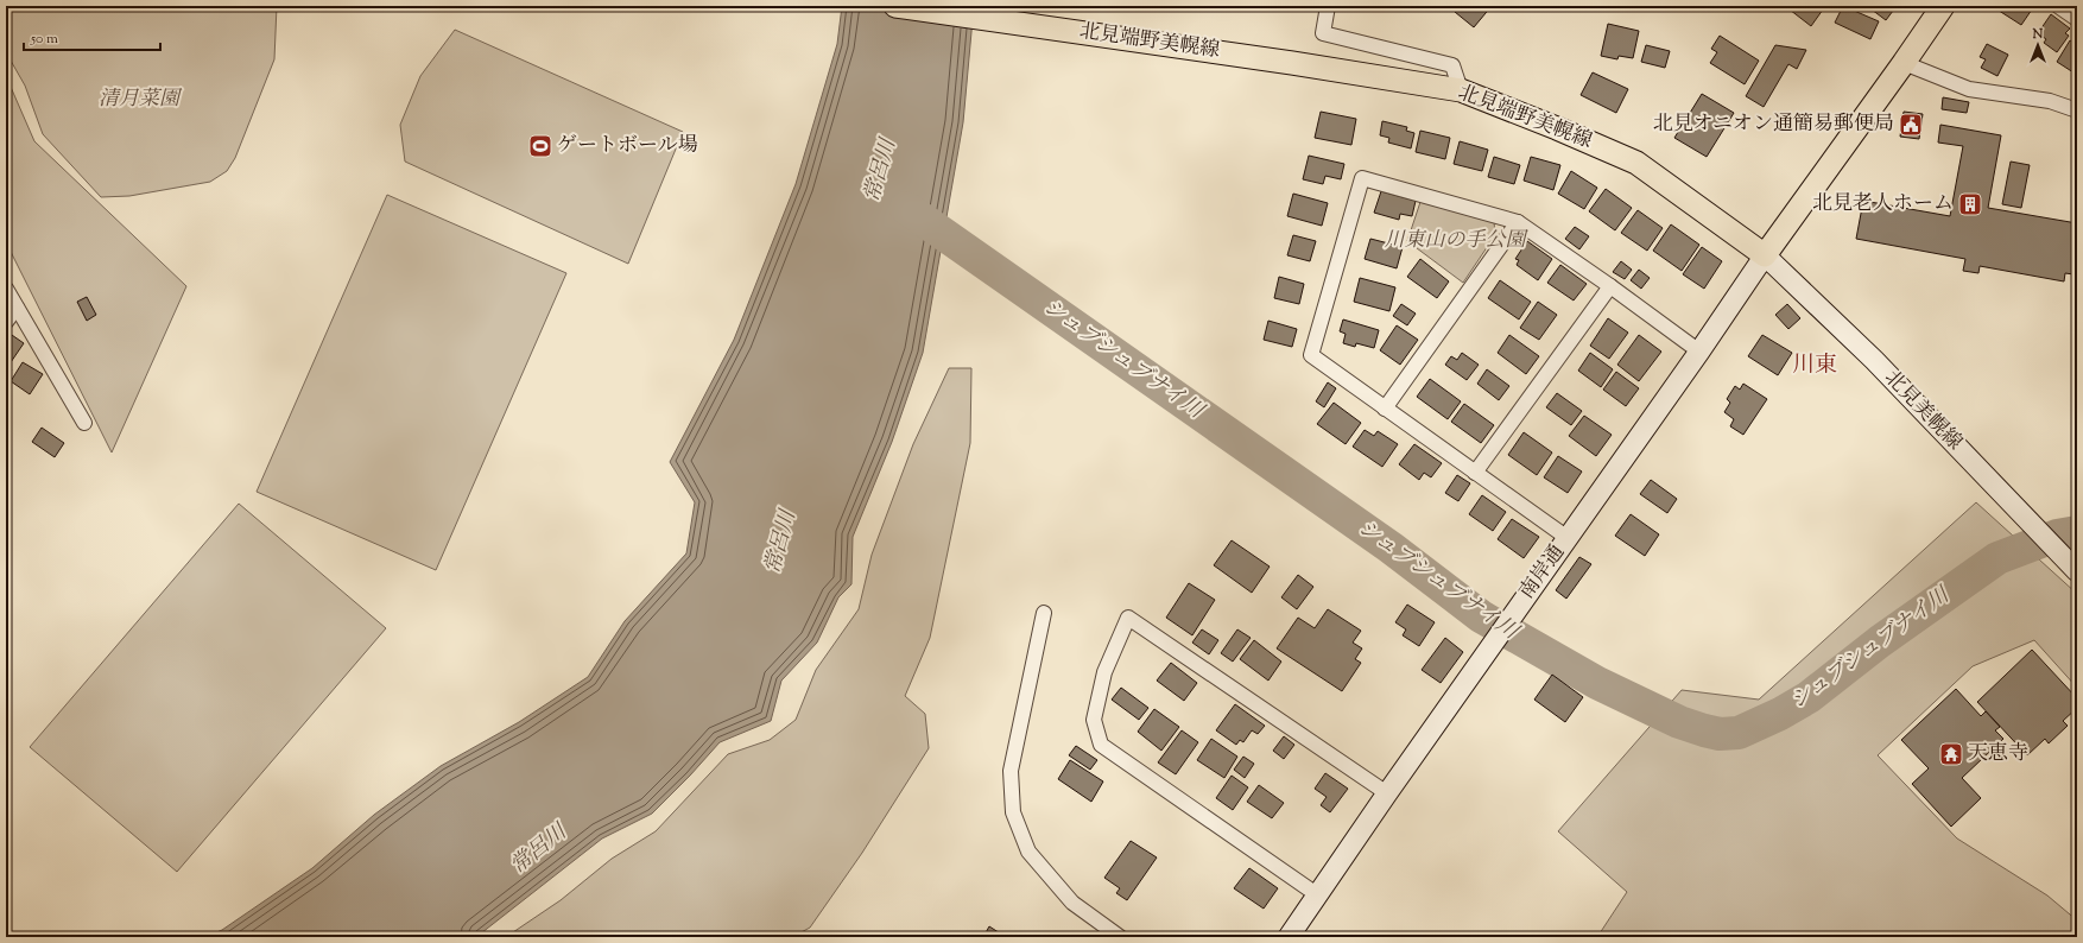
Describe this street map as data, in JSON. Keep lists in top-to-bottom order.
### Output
{
  "streets": {
    "main road": ["北見端野美幌線", "北見美幌線", "南岸通"]
  },
  "crossings": [
    ["北見端野美幌線", "北見美幌線"],
    ["北見端野美幌線", "南岸通"],
    ["北見美幌線", "南岸通"]
  ],
  "districts": ["川東"],
  "water": ["常呂川", "シュブシュブナイ川"],
  "parks": ["清月菜園", "川東山の手公園"],
  "places": {
    "public building": ["北見オニオン通簡易郵便局"],
    "sports": ["ゲートボール場"],
    "building": ["北見老人ホーム"],
    "temple": ["天恵寺"]
  },
  "scale_bar": "50 m",
  "north": "top"
}
